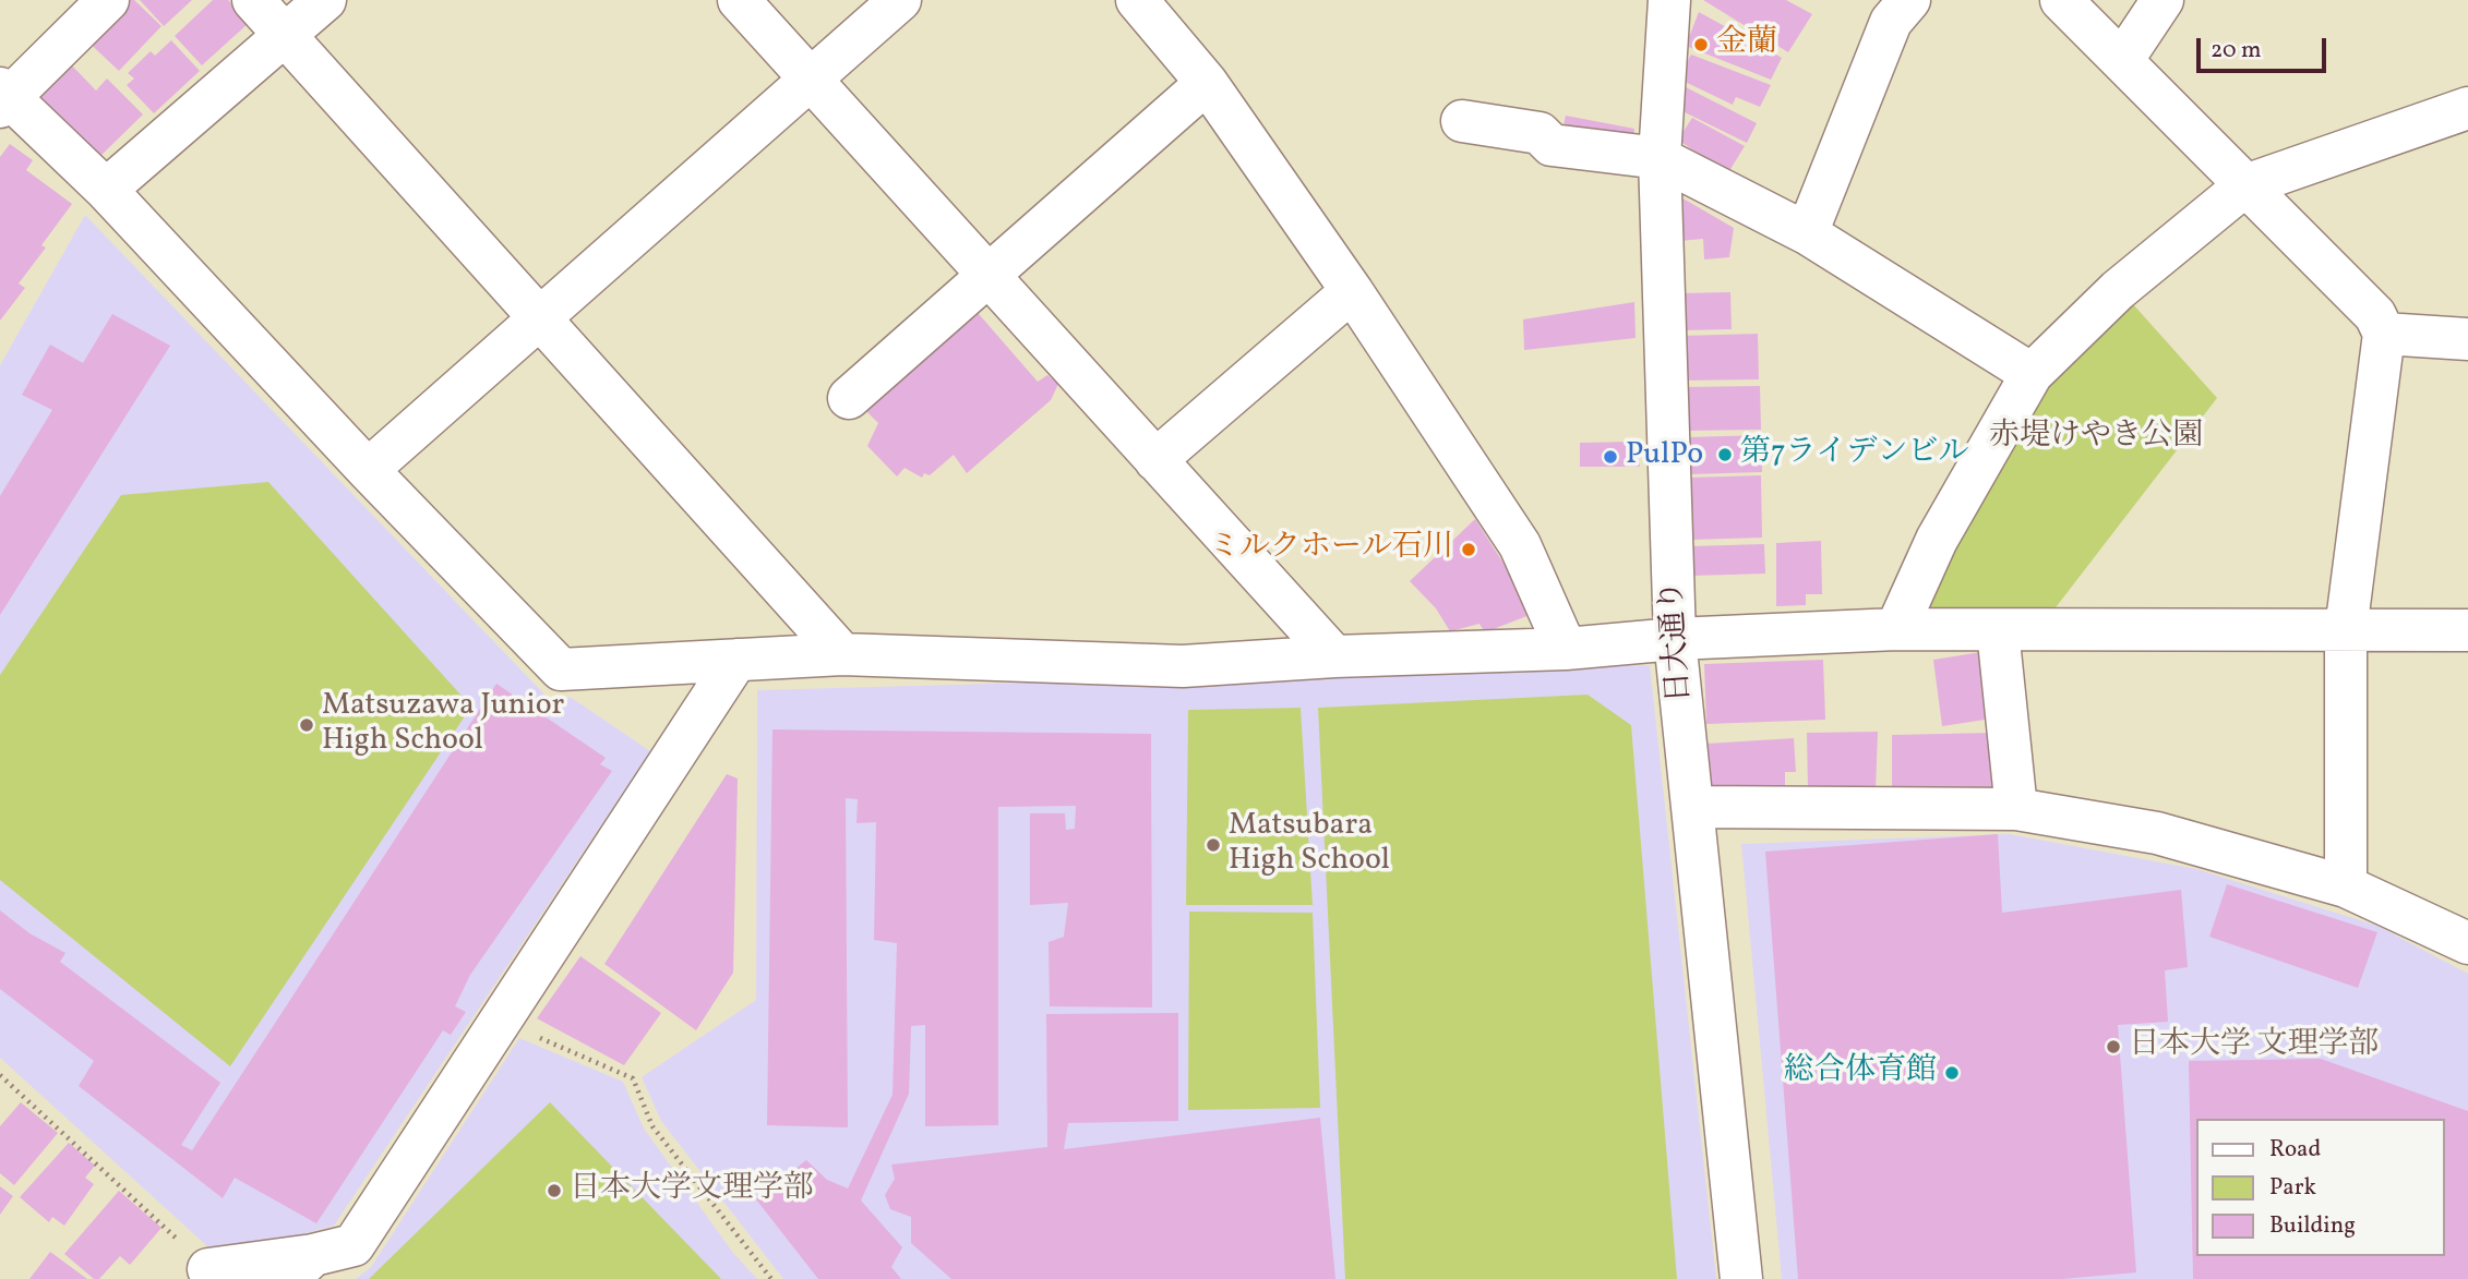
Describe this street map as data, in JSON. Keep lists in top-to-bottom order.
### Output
{
  "streets": {
    "street": ["日大通り"]
  },
  "parks": ["赤堤けやき公園"],
  "places": [
    "金蘭",
    "第7ライデンビル",
    "PulPo",
    "ミルクホール石川",
    "Matsuzawa Junior High School",
    "Matsubara High School",
    "日本大学 文理学部",
    "総合体育館",
    "日本大学文理学部"
  ],
  "legend": ["Road", "Park", "Building"],
  "scale_bar": "20 m"
}
